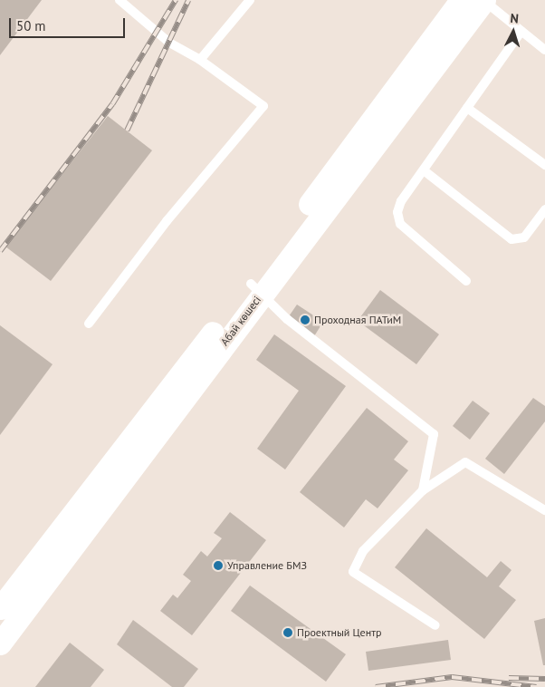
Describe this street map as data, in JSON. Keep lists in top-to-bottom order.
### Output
{
  "streets": {
    "street": ["Абай көшесі"]
  },
  "places": ["Проходная ПАТиМ", "Управление БМЗ", "Проектный Центр"],
  "scale_bar": "50 m",
  "north": "top"
}
